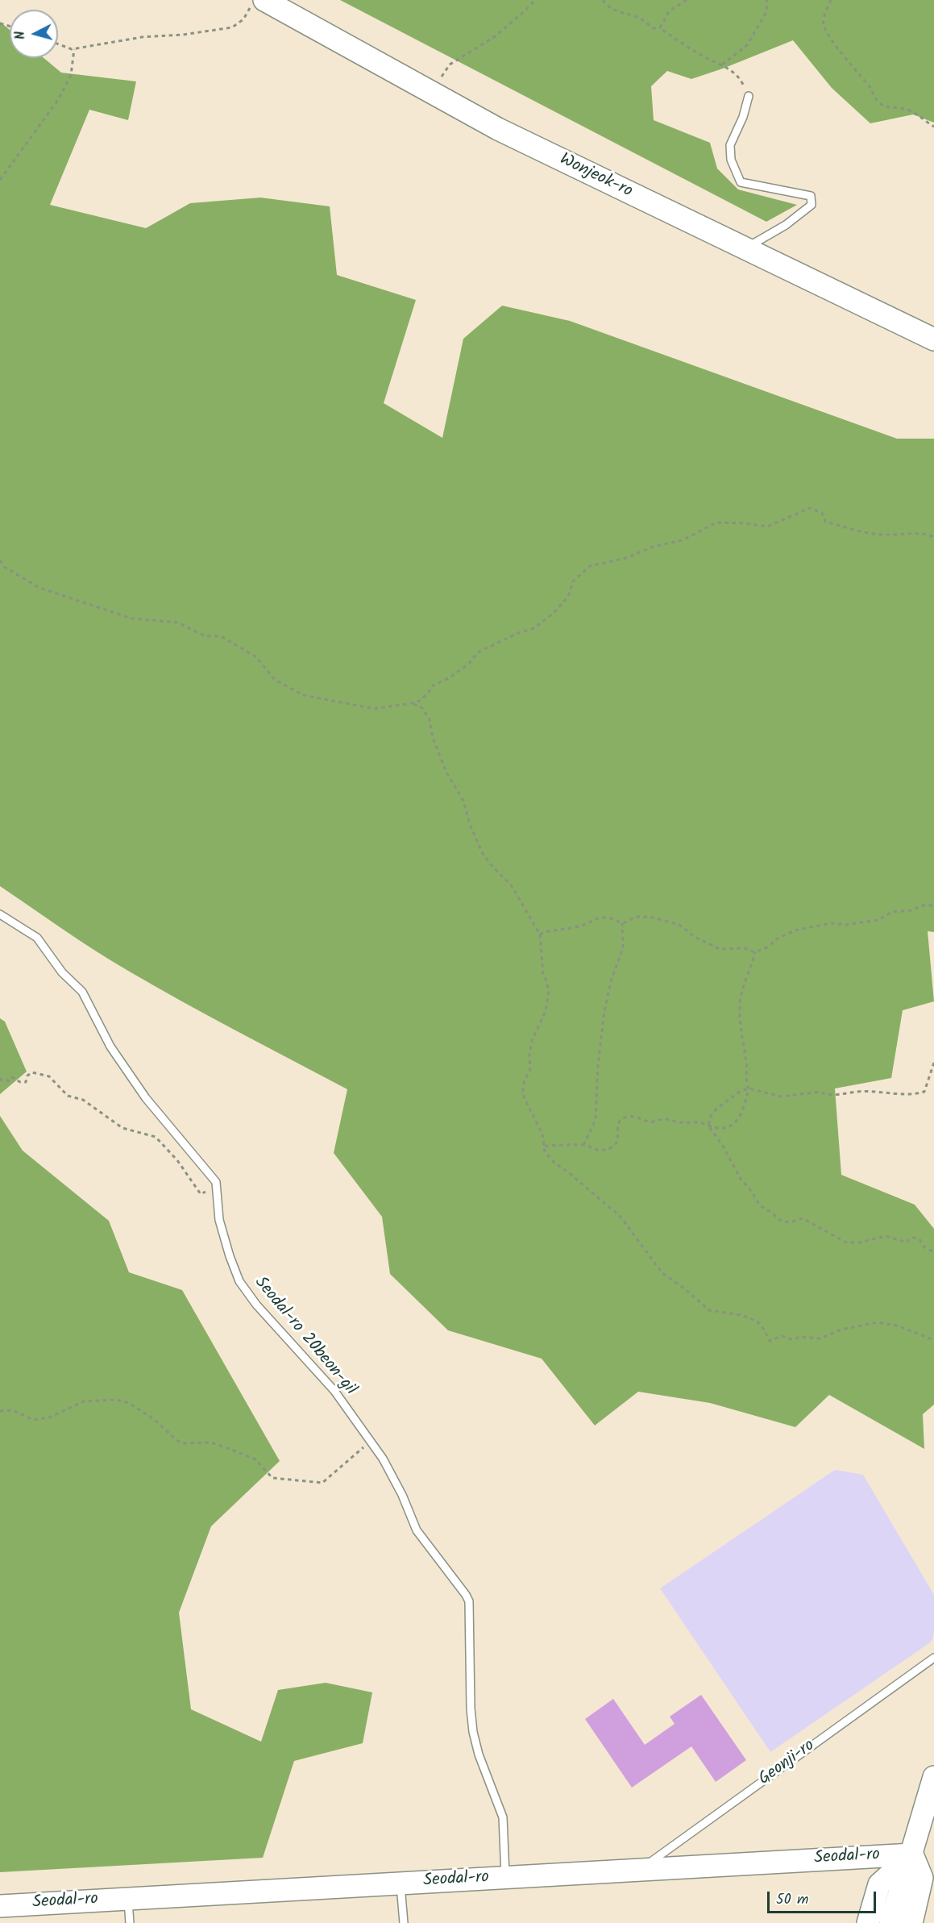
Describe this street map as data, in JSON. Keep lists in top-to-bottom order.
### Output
{
  "streets": {
    "street": ["Wonjeok-ro", "Seodal-ro"],
    "lane": ["Seodal-ro 20beon-gil", "Geonji-ro"]
  },
  "crossings": [
    ["Seodal-ro 20beon-gil", "Seodal-ro"],
    ["Geonji-ro", "Seodal-ro"]
  ],
  "scale_bar": "50 m",
  "north": "left"
}
